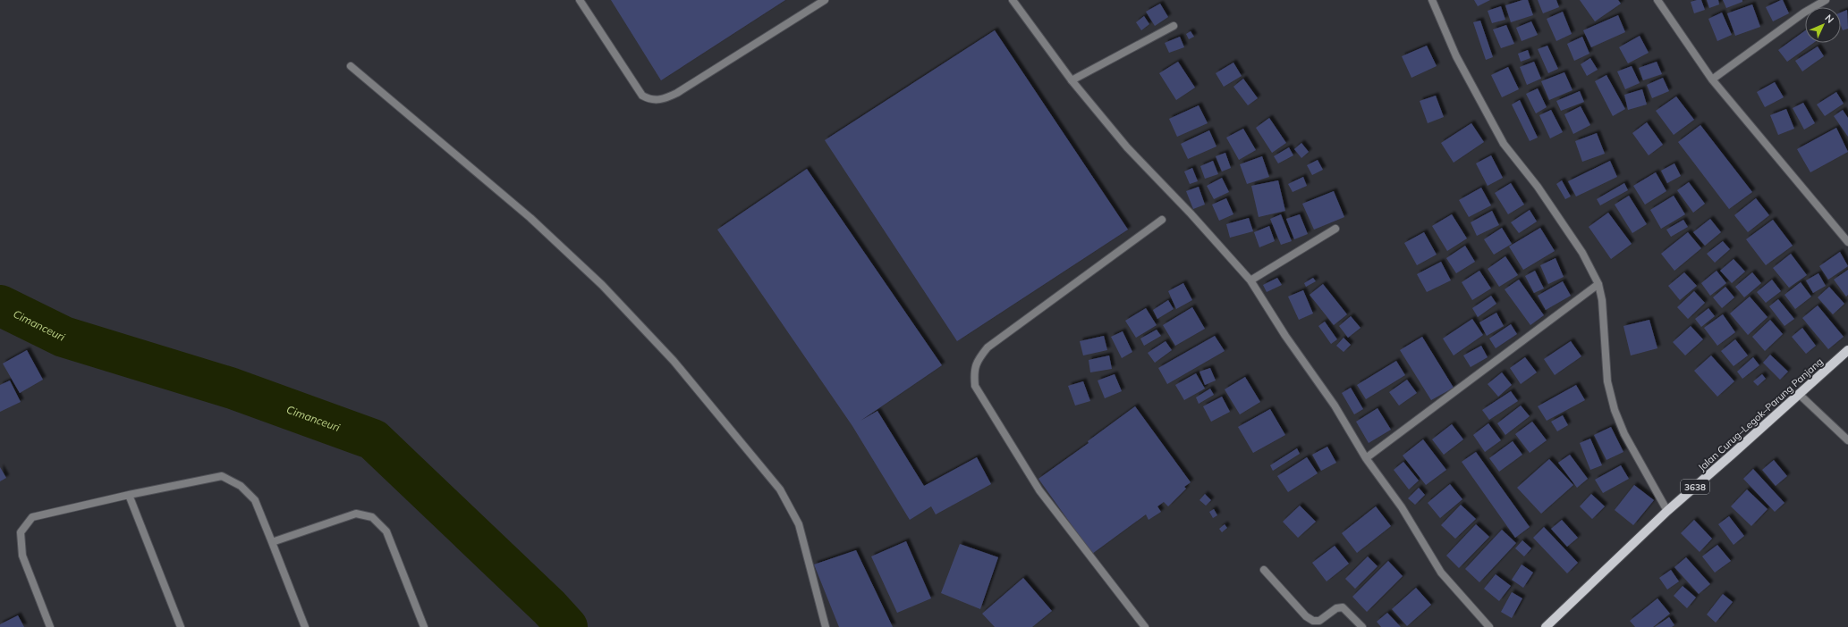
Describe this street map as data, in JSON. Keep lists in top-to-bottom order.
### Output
{
  "streets": {
    "main road": ["Jalan Curug–Legok–Parung Panjang", "3638"]
  },
  "water": ["Cimanceuri"],
  "north": "top right"
}
